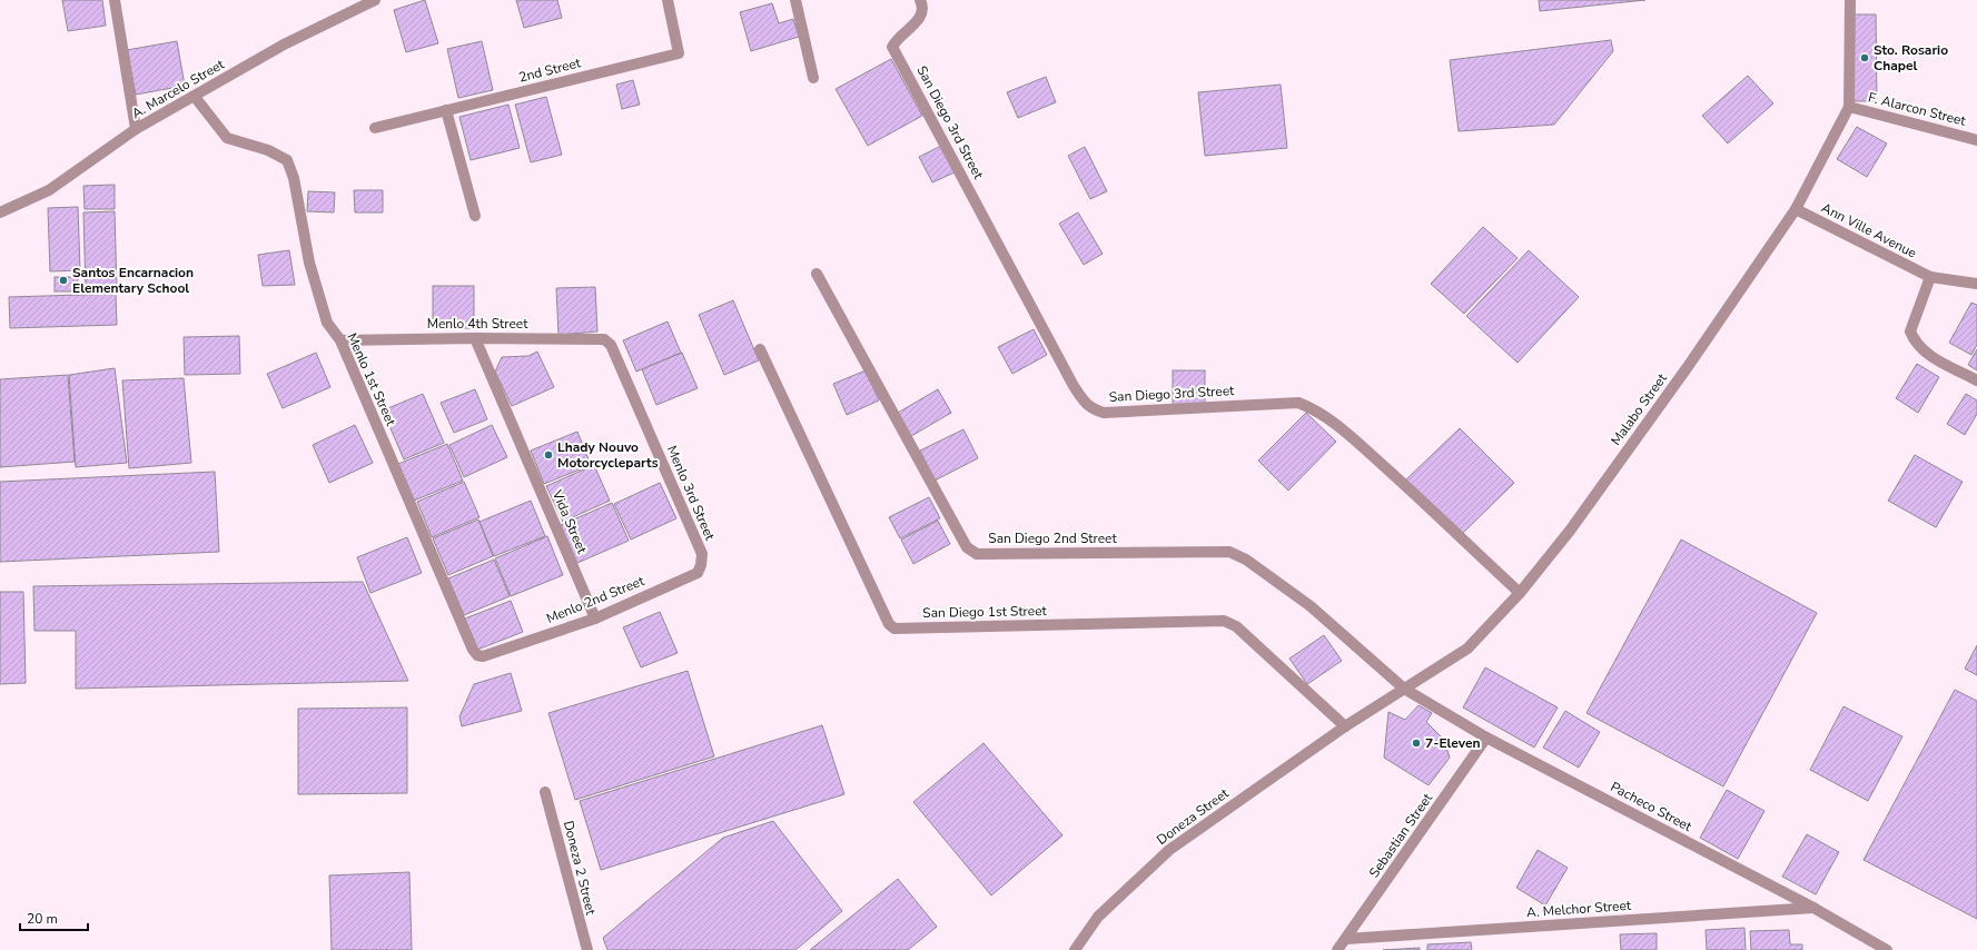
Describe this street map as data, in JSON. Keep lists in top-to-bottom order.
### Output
{
  "streets": {
    "street": [
      "2nd Street",
      "A. Marcelo Street",
      "F. Alarcon Street",
      "San Diego 3rd Street",
      "Ann Ville Avenue",
      "Menlo 4th Street",
      "Menlo 1st Street",
      "Malabo Street",
      "Menlo 3rd Street",
      "Vida Street",
      "San Diego 2nd Street",
      "Menlo 2nd Street",
      "San Diego 1st Street",
      "Pacheco Street",
      "Doneza Street",
      "Sebastian Street",
      "Doneza 2 Street",
      "A. Melchor Street"
    ]
  },
  "crossings": [
    ["A. Marcelo Street", "Menlo 1st Street"],
    ["F. Alarcon Street", "Malabo Street"],
    ["San Diego 3rd Street", "Malabo Street"],
    ["Ann Ville Avenue", "Malabo Street"],
    ["Menlo 4th Street", "Menlo 1st Street"],
    ["Menlo 4th Street", "Menlo 3rd Street"],
    ["Menlo 4th Street", "Vida Street"],
    ["Menlo 1st Street", "Menlo 2nd Street"],
    ["Malabo Street", "San Diego 2nd Street"],
    ["Malabo Street", "Pacheco Street"],
    ["Malabo Street", "Doneza Street"],
    ["Menlo 3rd Street", "Menlo 2nd Street"],
    ["Vida Street", "Menlo 2nd Street"],
    ["San Diego 2nd Street", "Pacheco Street"],
    ["San Diego 2nd Street", "Doneza Street"],
    ["San Diego 1st Street", "Doneza Street"],
    ["Pacheco Street", "Doneza Street"],
    ["Pacheco Street", "Sebastian Street"],
    ["Pacheco Street", "A. Melchor Street"],
    ["Sebastian Street", "A. Melchor Street"]
  ],
  "places": [
    "Sto. Rosario Chapel",
    "Santos Encarnacion Elementary School",
    "Lhady Nouvo Motorcycleparts",
    "7-Eleven"
  ],
  "scale_bar": "20 m"
}
